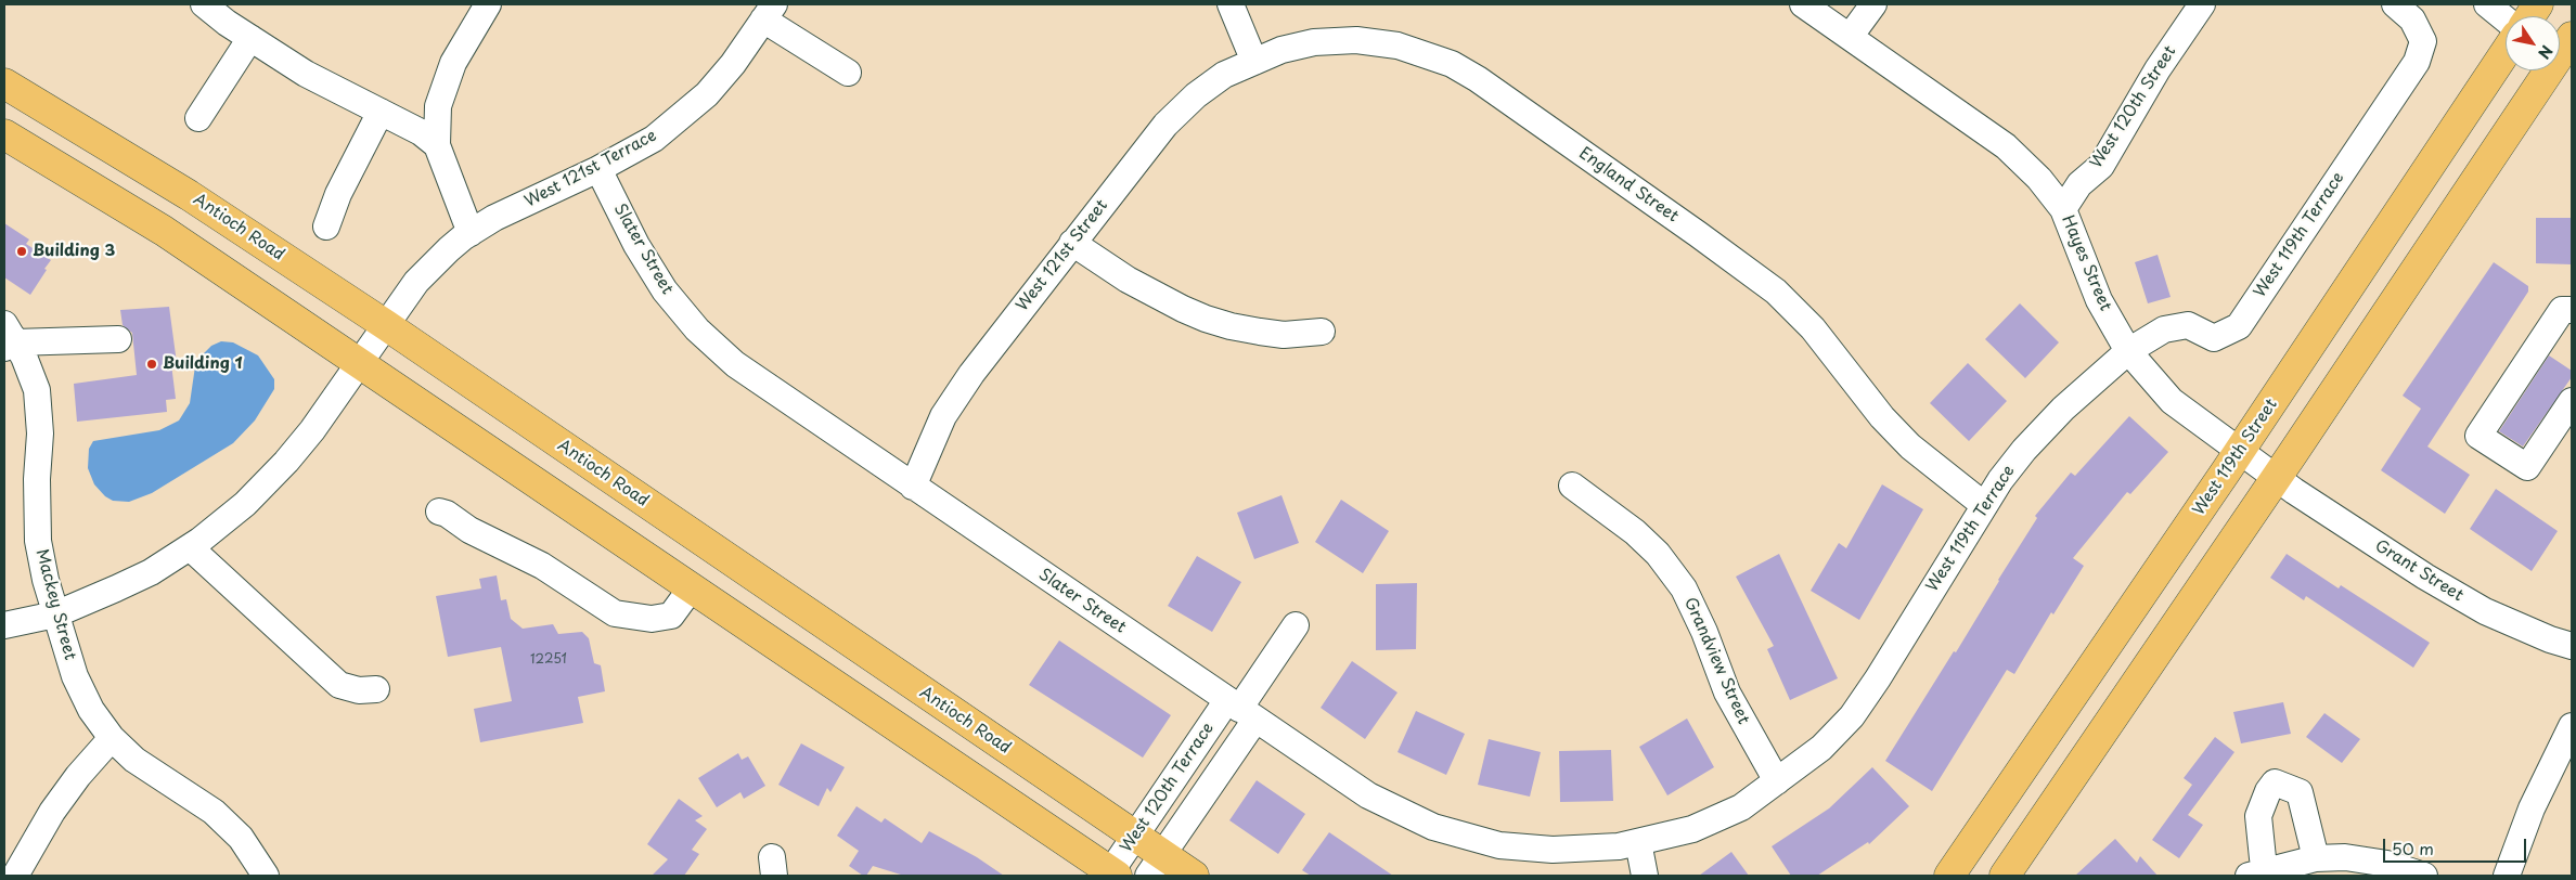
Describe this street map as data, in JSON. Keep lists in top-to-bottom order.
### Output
{
  "streets": {
    "main road": ["Antioch Road", "West 119th Street"],
    "street": [
      "West 120th Street",
      "West 121st Terrace",
      "England Street",
      "West 119th Terrace",
      "Slater Street",
      "West 121st Street",
      "Hayes Street",
      "Grant Street",
      "Mackey Street",
      "Grandview Street",
      "West 120th Terrace"
    ]
  },
  "crossings": [
    ["West 120th Street", "Hayes Street"],
    ["West 121st Terrace", "Antioch Road"],
    ["West 121st Terrace", "Slater Street"],
    ["West 121st Terrace", "Mackey Street"],
    ["England Street", "West 119th Terrace"],
    ["England Street", "West 121st Street"],
    ["Antioch Road", "West 120th Terrace"],
    ["West 119th Terrace", "Slater Street"],
    ["West 119th Terrace", "Hayes Street"],
    ["West 119th Terrace", "Grandview Street"],
    ["Slater Street", "West 121st Street"],
    ["Slater Street", "West 120th Terrace"],
    ["Hayes Street", "West 119th Street"],
    ["Hayes Street", "Grant Street"]
  ],
  "places": ["Building 3", "Building 1"],
  "house_numbers": ["12251"],
  "scale_bar": "50 m",
  "north": "bottom right"
}
